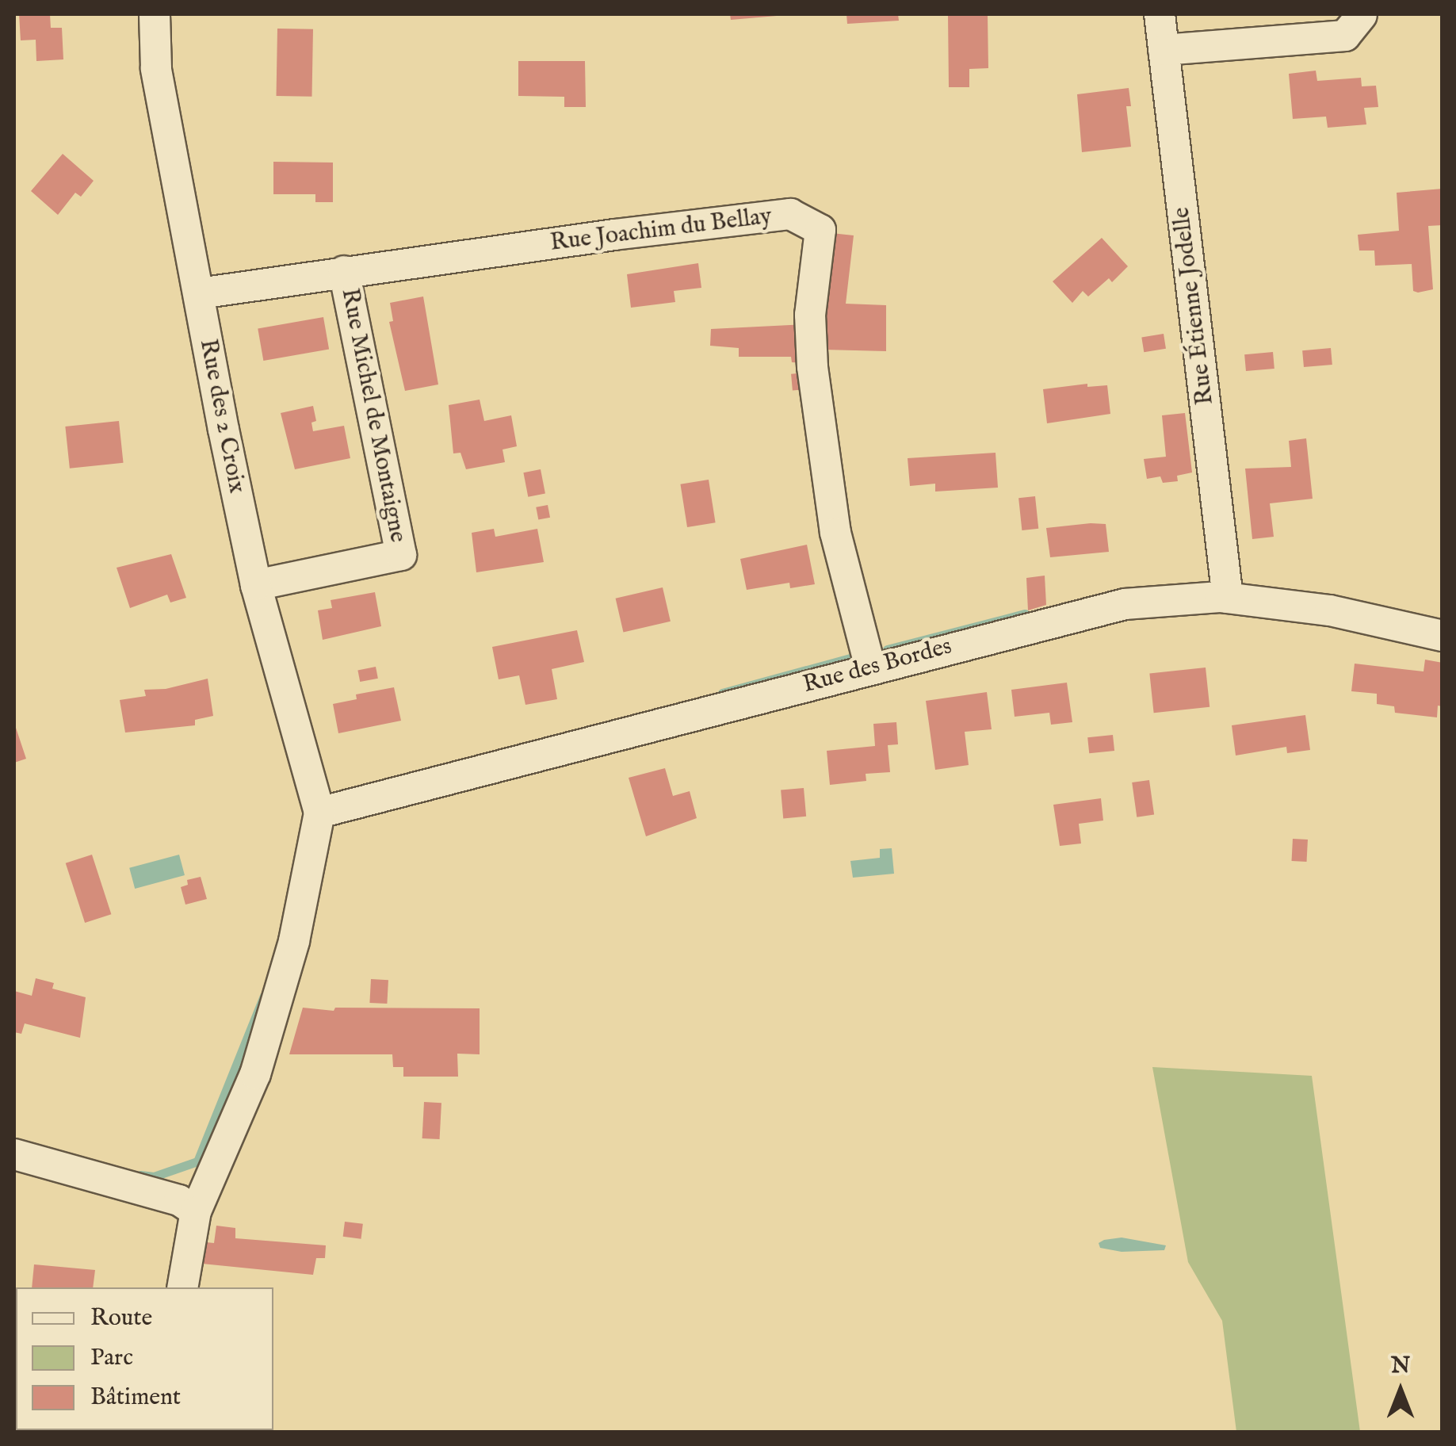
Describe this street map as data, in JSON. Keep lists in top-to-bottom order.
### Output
{
  "streets": {
    "street": [
      "Rue Joachim du Bellay",
      "Rue Étienne Jodelle",
      "Rue Michel de Montaigne",
      "Rue des 2 Croix",
      "Rue des Bordes"
    ]
  },
  "crossings": [
    ["Rue Joachim du Bellay", "Rue Michel de Montaigne"],
    ["Rue Joachim du Bellay", "Rue des 2 Croix"],
    ["Rue Joachim du Bellay", "Rue des Bordes"],
    ["Rue Étienne Jodelle", "Rue des Bordes"],
    ["Rue Michel de Montaigne", "Rue des 2 Croix"],
    ["Rue des 2 Croix", "Rue des Bordes"]
  ],
  "legend": ["Route", "Parc", "Bâtiment"],
  "north": "top"
}
